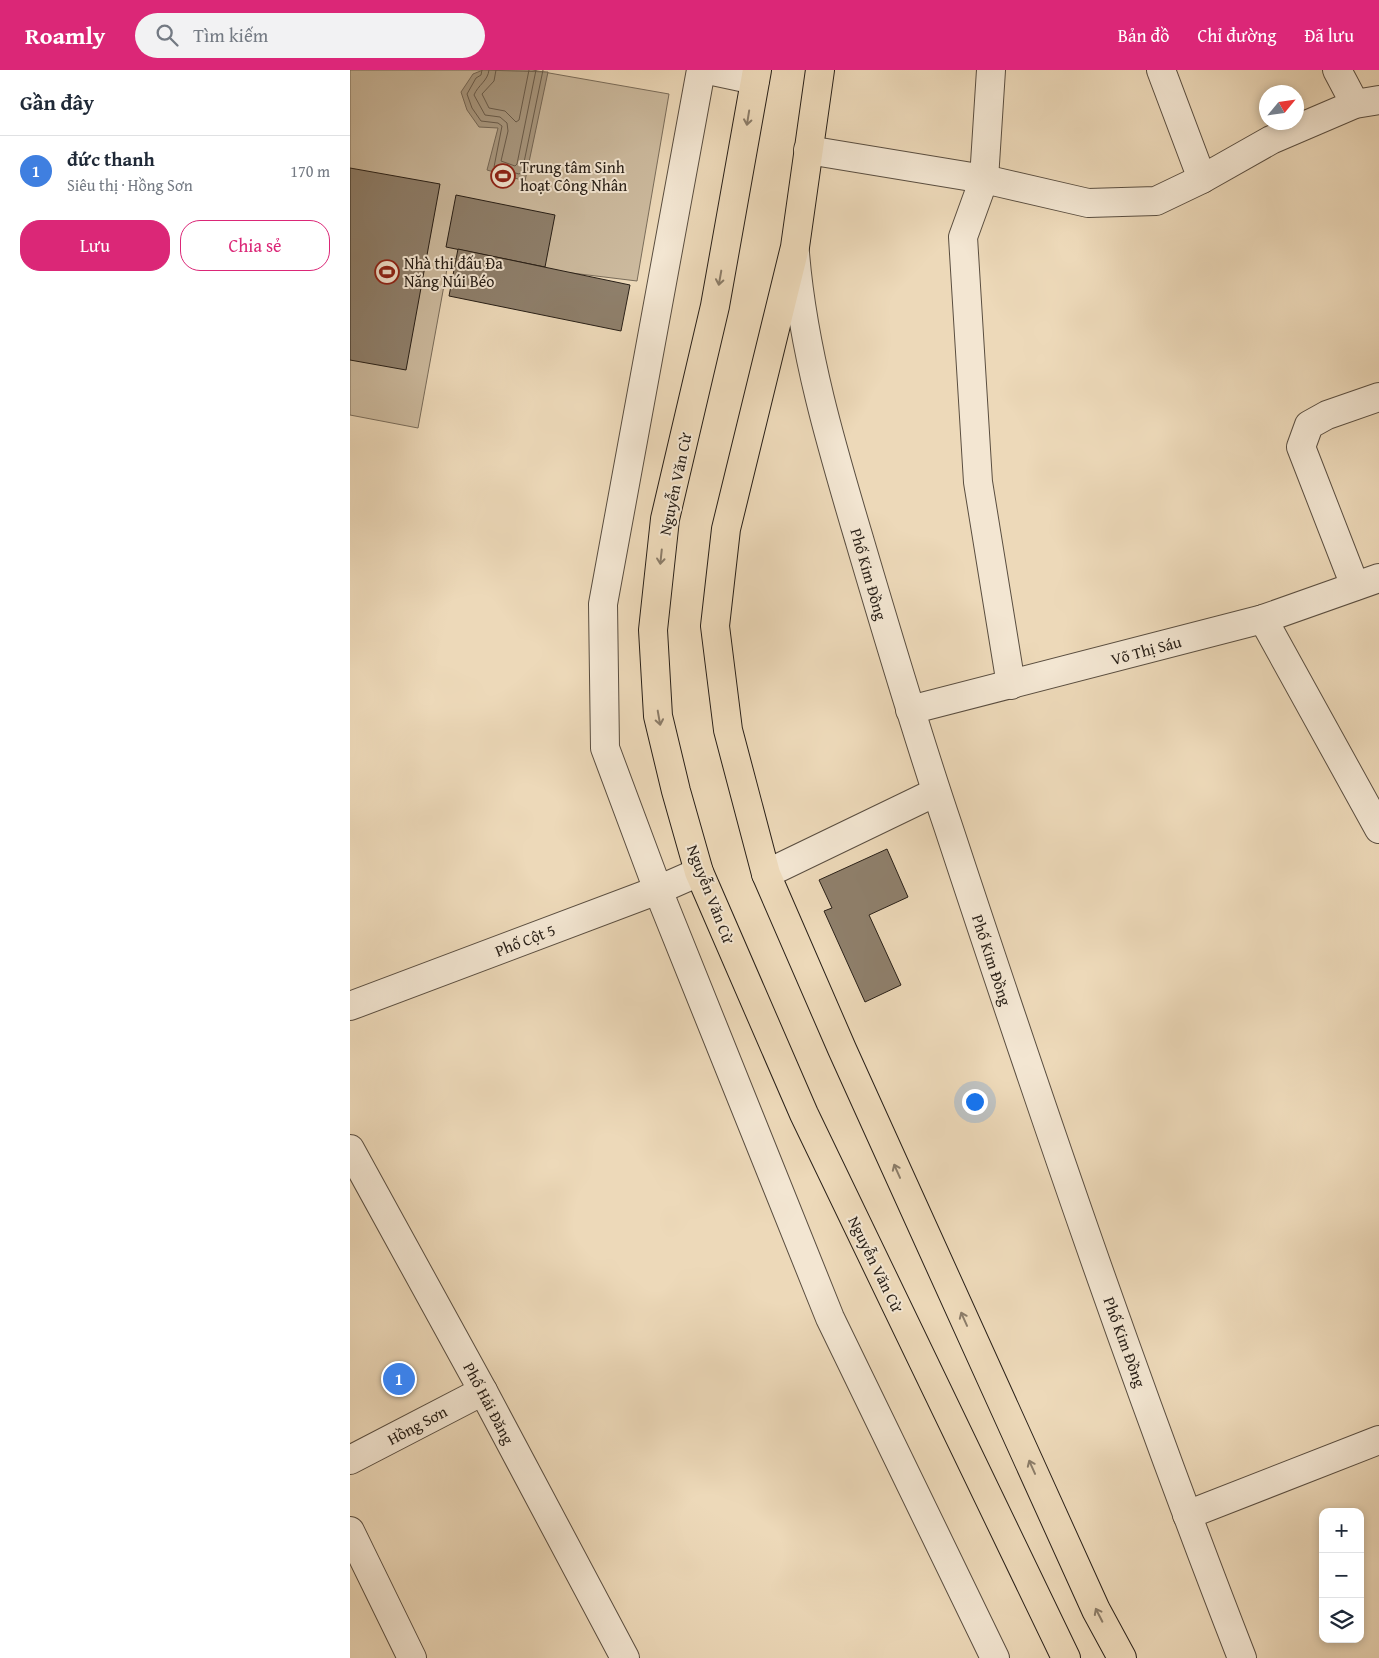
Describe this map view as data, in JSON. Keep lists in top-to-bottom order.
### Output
{
  "streets": {
    "main road": ["Nguyễn Văn Cừ"],
    "street": [
      "Phố Kim Đồng",
      "Võ Thị Sáu",
      "Phố Cột 5",
      "Phố Hải Đăng",
      "Hồng Sơn"
    ]
  },
  "crossings": [
    ["Nguyễn Văn Cừ", "Phố Cột 5"],
    ["Phố Kim Đồng", "Võ Thị Sáu"],
    ["Phố Hải Đăng", "Hồng Sơn"]
  ],
  "places": {
    "sports": ["Trung tâm Sinh hoạt Công Nhân", "Nhà thi đấu Đa Năng Núi Béo"]
  },
  "north": "top right",
  "page": {
    "header": "Roamly",
    "search": "Tìm kiếm",
    "nav": ["Bản đồ", "Chỉ đường", "Đã lưu"],
    "heading": "Gần đây",
    "list": [
      {
        "mark": "1",
        "name": "đức thanh",
        "note": "Siêu thị · Hồng Sơn",
        "value": "170 m"
      }
    ],
    "buttons": ["Lưu", "Chia sẻ"],
    "pins": "1",
    "map_buttons": ["+", "−"]
  }
}
